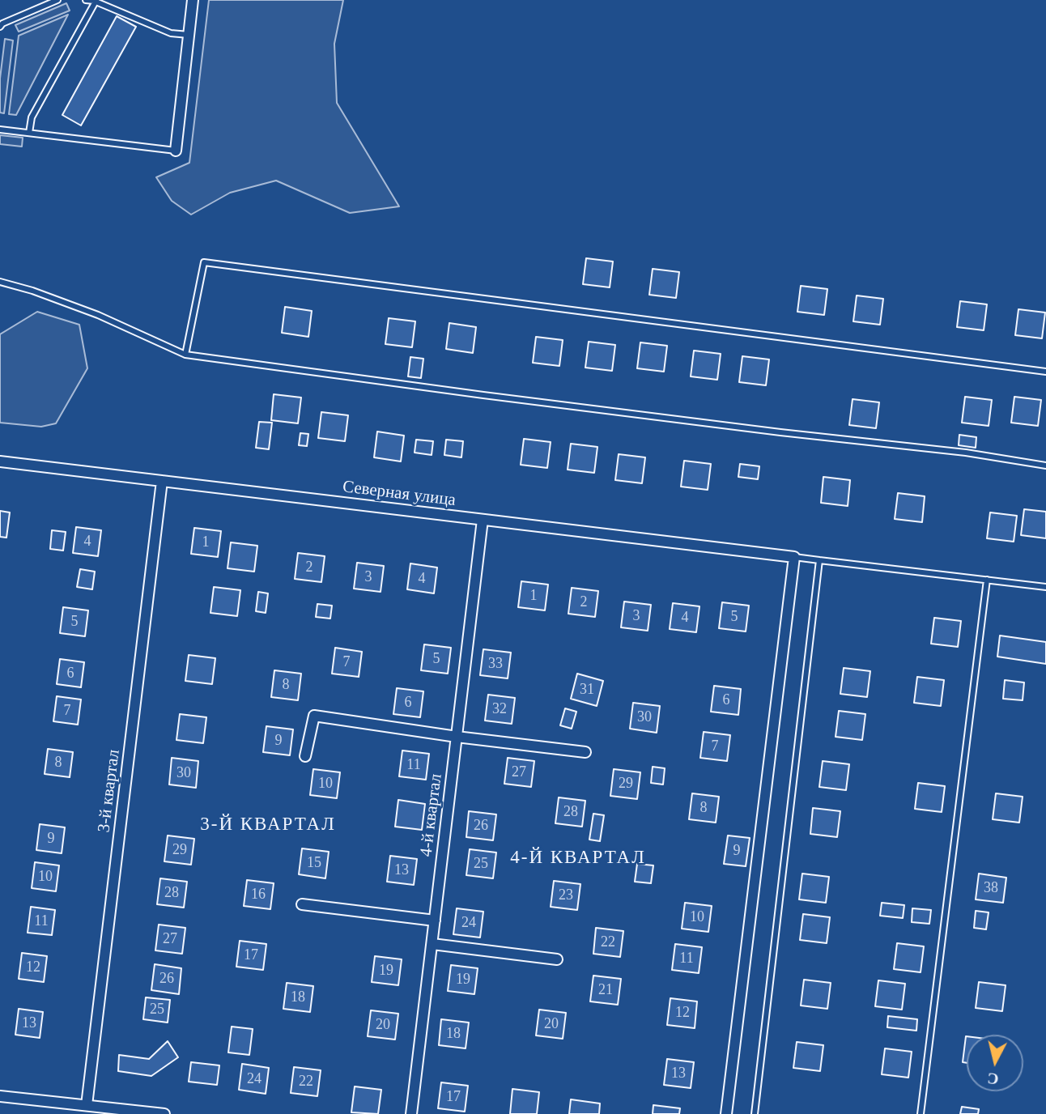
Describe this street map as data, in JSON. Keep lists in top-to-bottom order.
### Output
{
  "streets": {
    "street": ["Северная улица", "3-й квартал", "4-й квартал"]
  },
  "crossings": [
    ["Северная улица", "3-й квартал"],
    ["Северная улица", "4-й квартал"]
  ],
  "districts": ["3-Й КВАРТАЛ", "4-Й КВАРТАЛ"],
  "house_numbers": [
    "4",
    "1",
    "2",
    "3",
    "4",
    "1",
    "2",
    "3",
    "5",
    "4",
    "5",
    "5",
    "7",
    "33",
    "6",
    "8",
    "31",
    "6",
    "6",
    "32",
    "7",
    "30",
    "9",
    "7",
    "8",
    "11",
    "27",
    "30",
    "10",
    "29",
    "8",
    "28",
    "26",
    "9",
    "29",
    "9",
    "15",
    "25",
    "13",
    "10",
    "38",
    "28",
    "16",
    "23",
    "10",
    "11",
    "24",
    "27",
    "22",
    "17",
    "11",
    "12",
    "19",
    "26",
    "19",
    "21",
    "18",
    "25",
    "12",
    "13",
    "20",
    "20",
    "18",
    "13",
    "24",
    "22",
    "17"
  ],
  "north": "bottom"
}
